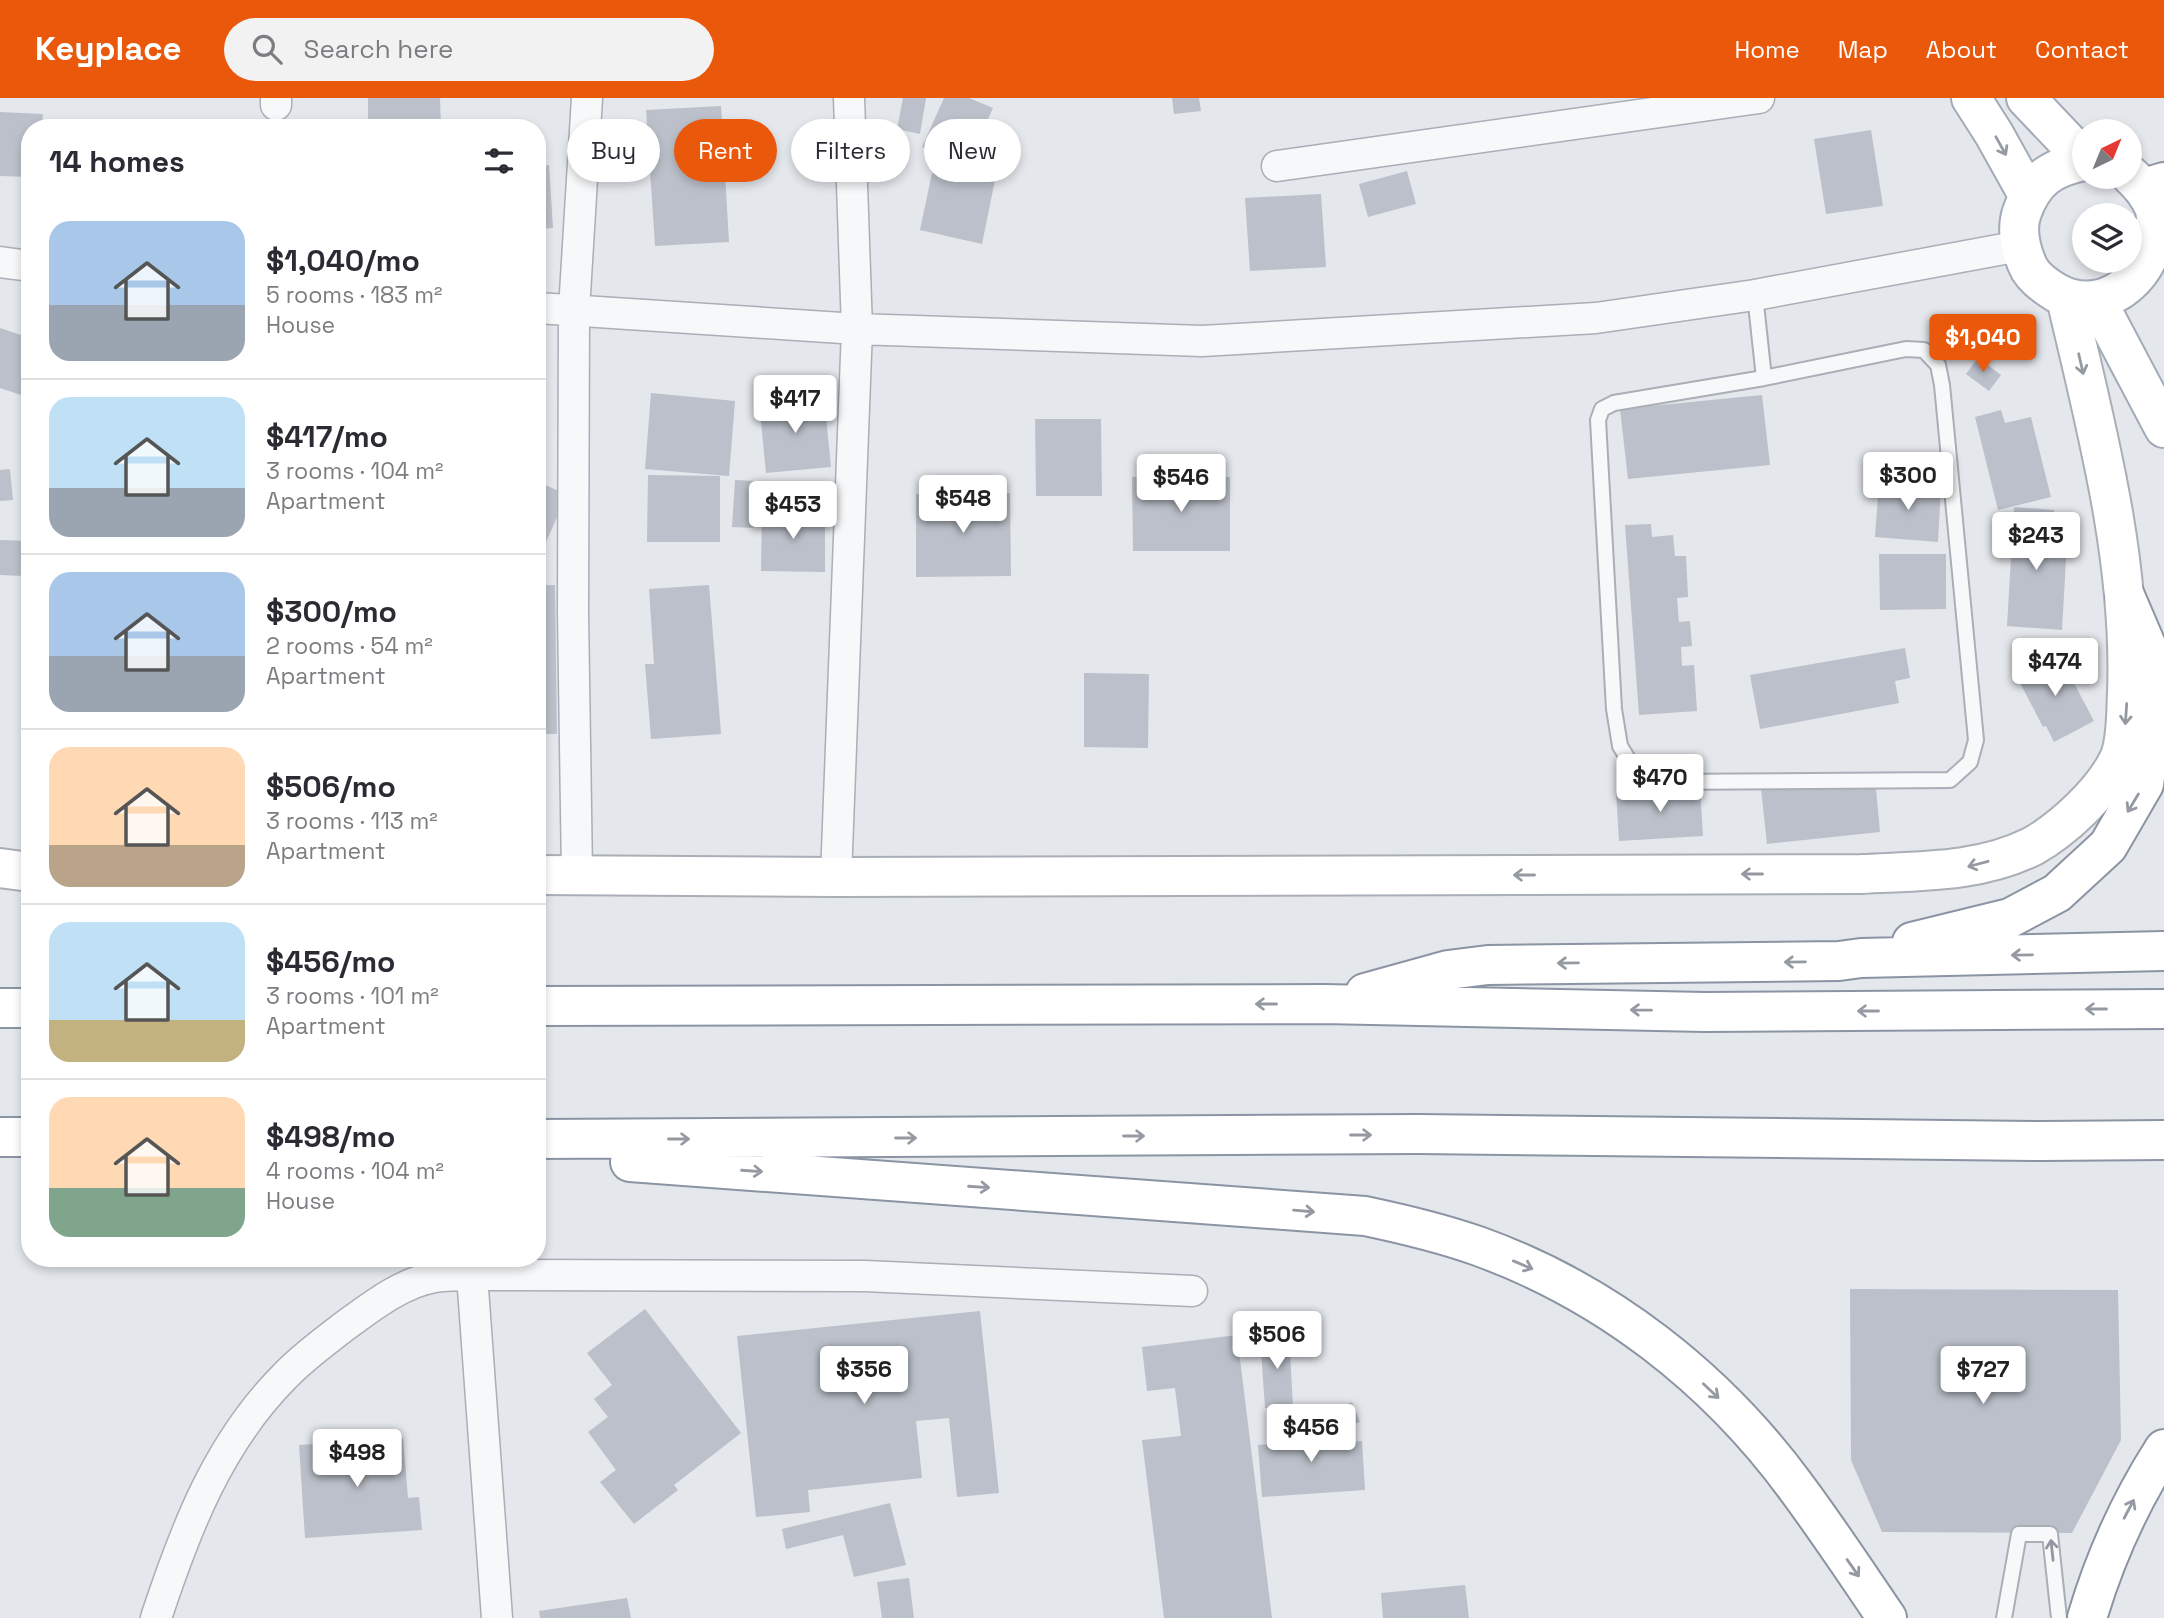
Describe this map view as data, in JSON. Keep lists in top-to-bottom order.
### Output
{
  "north": "top right",
  "page": {
    "header": "Keyplace",
    "search": "Search here",
    "nav": [
      "Home",
      "Map",
      "About",
      "Contact"
    ],
    "chip": [
      "Buy",
      "Rent",
      "Filters",
      "New"
    ],
    "heading": "14 homes",
    "list": [
      {
        "name": "$1,040/mo",
        "note": "5 rooms · 183 m² · House"
      },
      {
        "name": "$417/mo",
        "note": "3 rooms · 104 m² · Apartment"
      },
      {
        "name": "$300/mo",
        "note": "2 rooms · 54 m² · Apartment"
      },
      {
        "name": "$506/mo",
        "note": "3 rooms · 113 m² · Apartment"
      },
      {
        "name": "$456/mo",
        "note": "3 rooms · 101 m² · Apartment"
      },
      {
        "name": "$498/mo",
        "note": "4 rooms · 104 m² · House"
      }
    ],
    "price": [
      "$1,040",
      "$417",
      "$300",
      "$546",
      "$548",
      "$453",
      "$243",
      "$474",
      "$470",
      "$506",
      "$356",
      "$727",
      "$456",
      "$498"
    ]
  }
}
